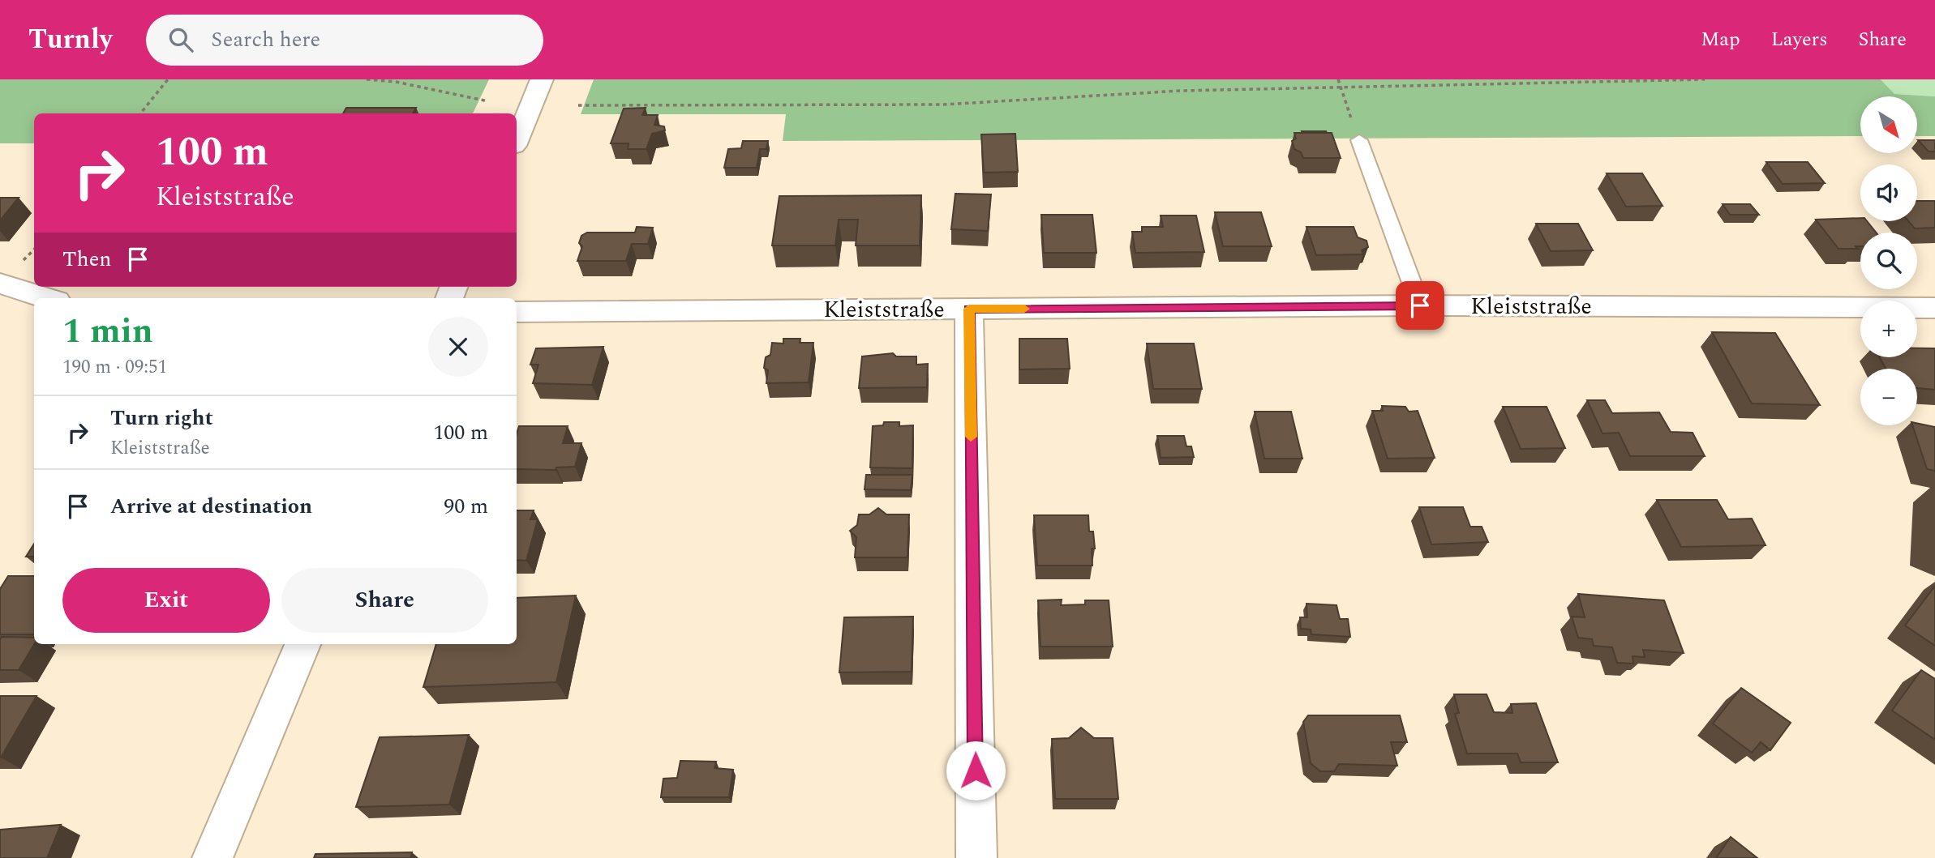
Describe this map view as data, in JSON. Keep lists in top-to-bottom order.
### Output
{
  "streets": {
    "street": ["Kleiststraße"]
  },
  "north": "bottom right",
  "page": {
    "header": "Turnly",
    "search": "Search here",
    "nav": ["Map", "Layers", "Share"],
    "map_buttons": ["+", "−"],
    "turn": ["100 m", "Kleiststraße"],
    "then": "Then",
    "heading": ["1 min", "190 m · 09:51"],
    "list": [
      {
        "name": "Turn right",
        "note": "Kleiststraße",
        "value": "100 m"
      },
      {
        "name": "Arrive at destination",
        "value": "90 m"
      }
    ],
    "buttons": ["Exit", "Share"]
  }
}
